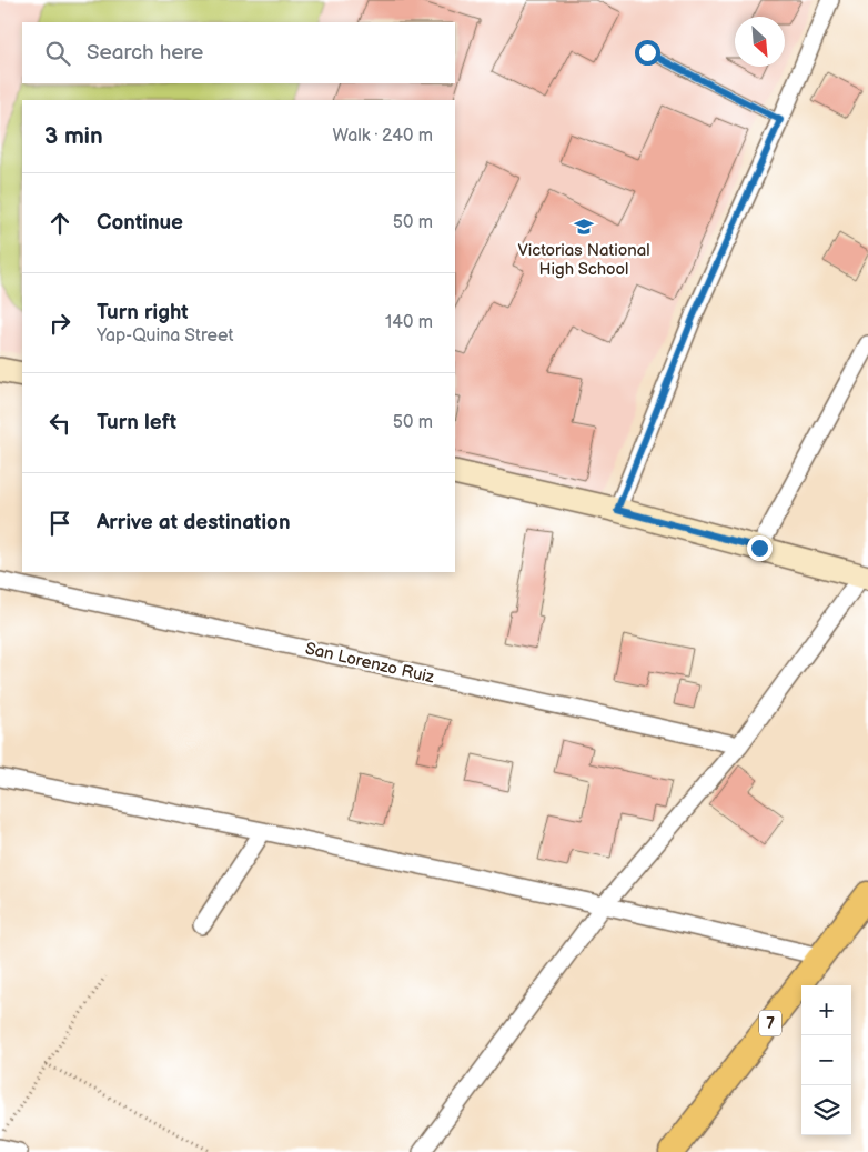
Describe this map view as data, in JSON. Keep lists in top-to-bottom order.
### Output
{
  "streets": {
    "main road": ["7"],
    "street": ["San Lorenzo Ruiz"]
  },
  "places": {
    "school or university": ["Victorias National High School"]
  },
  "north": "bottom right",
  "page": {
    "search": "Search here",
    "heading": ["3 min", "Walk · 240 m"],
    "list": [
      ["Continue", "50 m"],
      ["Turn right", "Yap-Quina Street", "140 m"],
      ["Turn left", "50 m"],
      "Arrive at destination"
    ],
    "map_buttons": ["+", "−"]
  }
}
